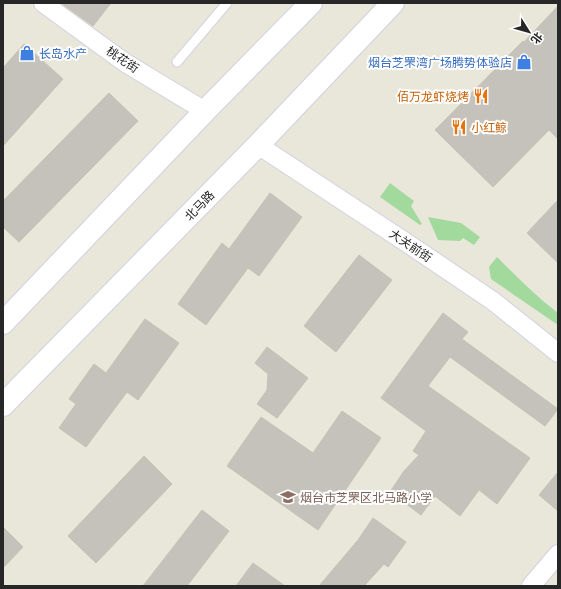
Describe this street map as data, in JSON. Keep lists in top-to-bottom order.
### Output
{
  "streets": {
    "main road": ["北马路"],
    "street": ["桃花街", "大关前街"]
  },
  "crossings": [
    ["北马路", "大关前街"]
  ],
  "places": {
    "shop": ["长岛水产", "烟台芝罘湾广场腾势体验店"],
    "restaurant": ["佰万龙虾烧烤", "小红鲸"],
    "school or university": ["烟台市芝罘区北马路小学"]
  },
  "north": "bottom right"
}
